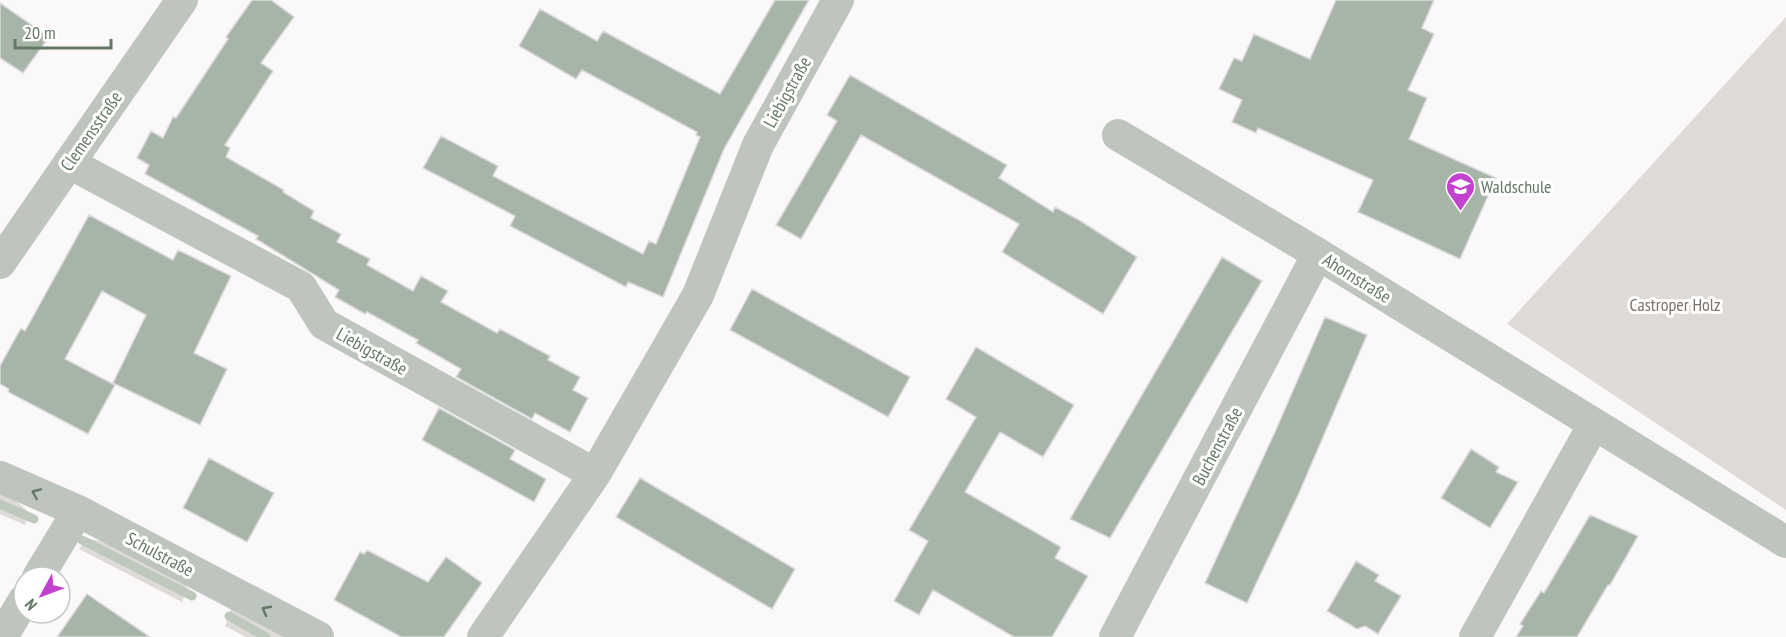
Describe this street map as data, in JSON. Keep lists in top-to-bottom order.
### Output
{
  "streets": {
    "street": [
      "Liebigstraße",
      "Clemensstraße",
      "Ahornstraße",
      "Buchenstraße",
      "Schulstraße"
    ]
  },
  "crossings": [
    ["Liebigstraße", "Clemensstraße"],
    ["Ahornstraße", "Buchenstraße"]
  ],
  "one_way": ["Schulstraße"],
  "parks": ["Castroper Holz"],
  "places": {
    "school or university": ["Waldschule"]
  },
  "scale_bar": "20 m",
  "north": "bottom left"
}
